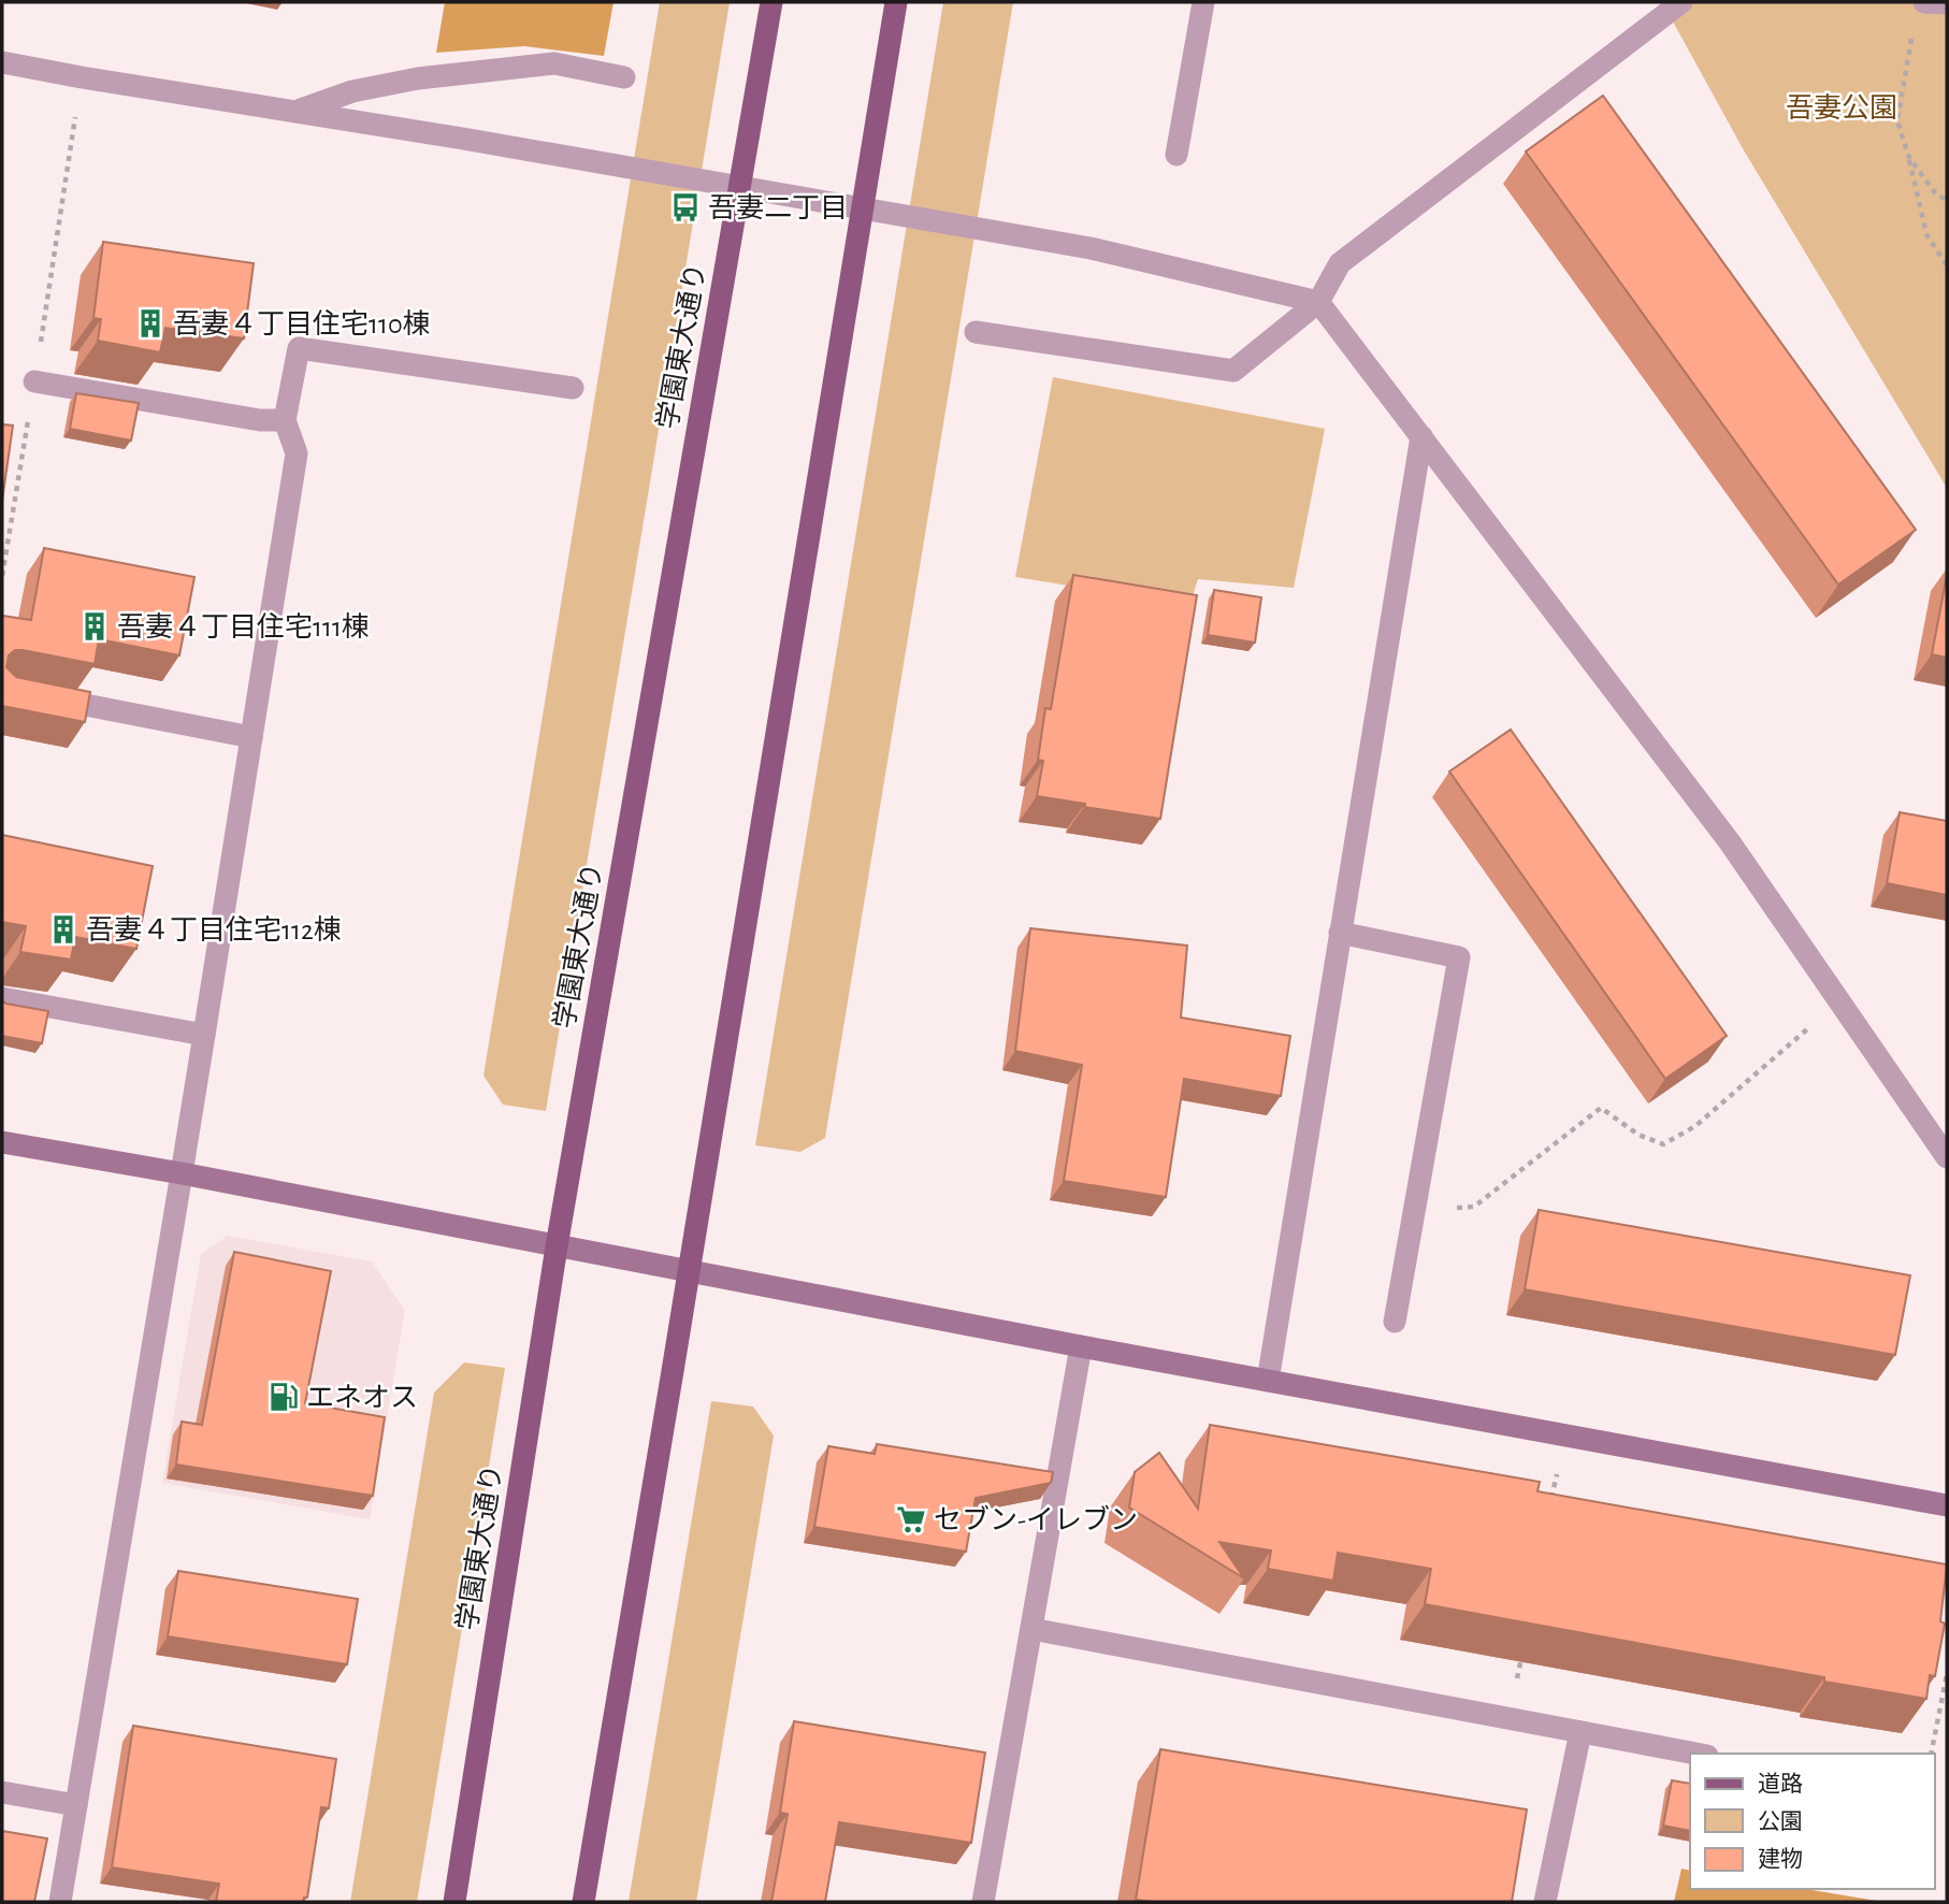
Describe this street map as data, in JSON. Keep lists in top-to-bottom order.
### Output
{
  "streets": {
    "main road": ["学園東大通り"]
  },
  "parks": ["吾妻公園"],
  "places": {
    "bus stop": ["吾妻二丁目"],
    "building": ["吾妻４丁目住宅110棟", "吾妻４丁目住宅111棟", "吾妻４丁目住宅112棟"],
    "fuel station": ["エネオス"],
    "supermarket": ["セブン-イレブン"]
  },
  "legend": ["道路", "公園", "建物"]
}
